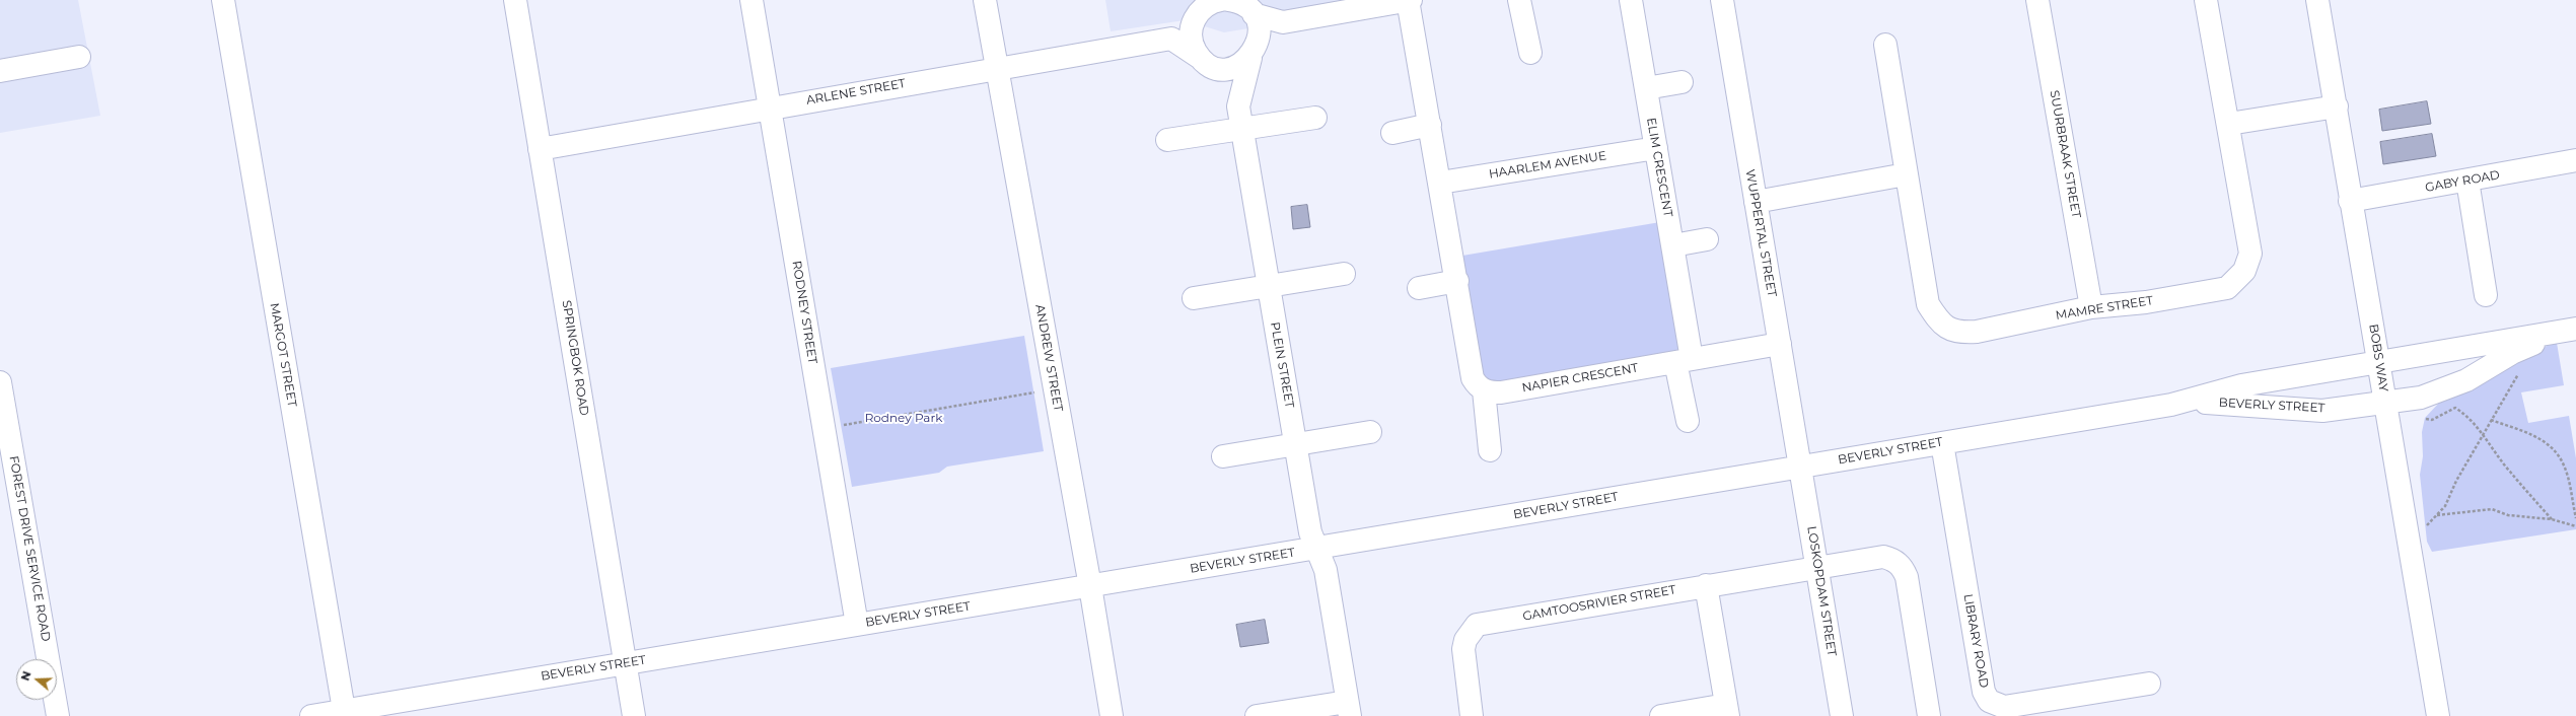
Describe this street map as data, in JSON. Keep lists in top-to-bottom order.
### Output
{
  "streets": {
    "street": [
      "ARLENE STREET",
      "SUURBRAAK STREET",
      "HAARLEM AVENUE",
      "ELIM CRESCENT",
      "GABY ROAD",
      "WUPPERTAL STREET",
      "MAMRE STREET",
      "RODNEY STREET",
      "MARGOT STREET",
      "SPRINGBOK ROAD",
      "ANDREW STREET",
      "BOBS WAY",
      "PLEIN STREET",
      "NAPIER CRESCENT",
      "BEVERLY STREET",
      "FOREST DRIVE SERVICE ROAD",
      "LOSKOPDAM STREET",
      "GAMTOOSRIVIER STREET",
      "LIBRARY ROAD"
    ]
  },
  "crossings": [
    ["ARLENE STREET", "RODNEY STREET"],
    ["ARLENE STREET", "SPRINGBOK ROAD"],
    ["ARLENE STREET", "ANDREW STREET"],
    ["SUURBRAAK STREET", "MAMRE STREET"],
    ["HAARLEM AVENUE", "ELIM CRESCENT"],
    ["ELIM CRESCENT", "NAPIER CRESCENT"],
    ["GABY ROAD", "BOBS WAY"],
    ["WUPPERTAL STREET", "NAPIER CRESCENT"],
    ["WUPPERTAL STREET", "BEVERLY STREET"],
    ["WUPPERTAL STREET", "LOSKOPDAM STREET"],
    ["RODNEY STREET", "BEVERLY STREET"],
    ["MARGOT STREET", "BEVERLY STREET"],
    ["SPRINGBOK ROAD", "BEVERLY STREET"],
    ["ANDREW STREET", "BEVERLY STREET"],
    ["BOBS WAY", "BEVERLY STREET"],
    ["PLEIN STREET", "BEVERLY STREET"],
    ["BEVERLY STREET", "LOSKOPDAM STREET"],
    ["BEVERLY STREET", "LIBRARY ROAD"],
    ["LOSKOPDAM STREET", "GAMTOOSRIVIER STREET"]
  ],
  "parks": ["Rodney Park"],
  "north": "left"
}
